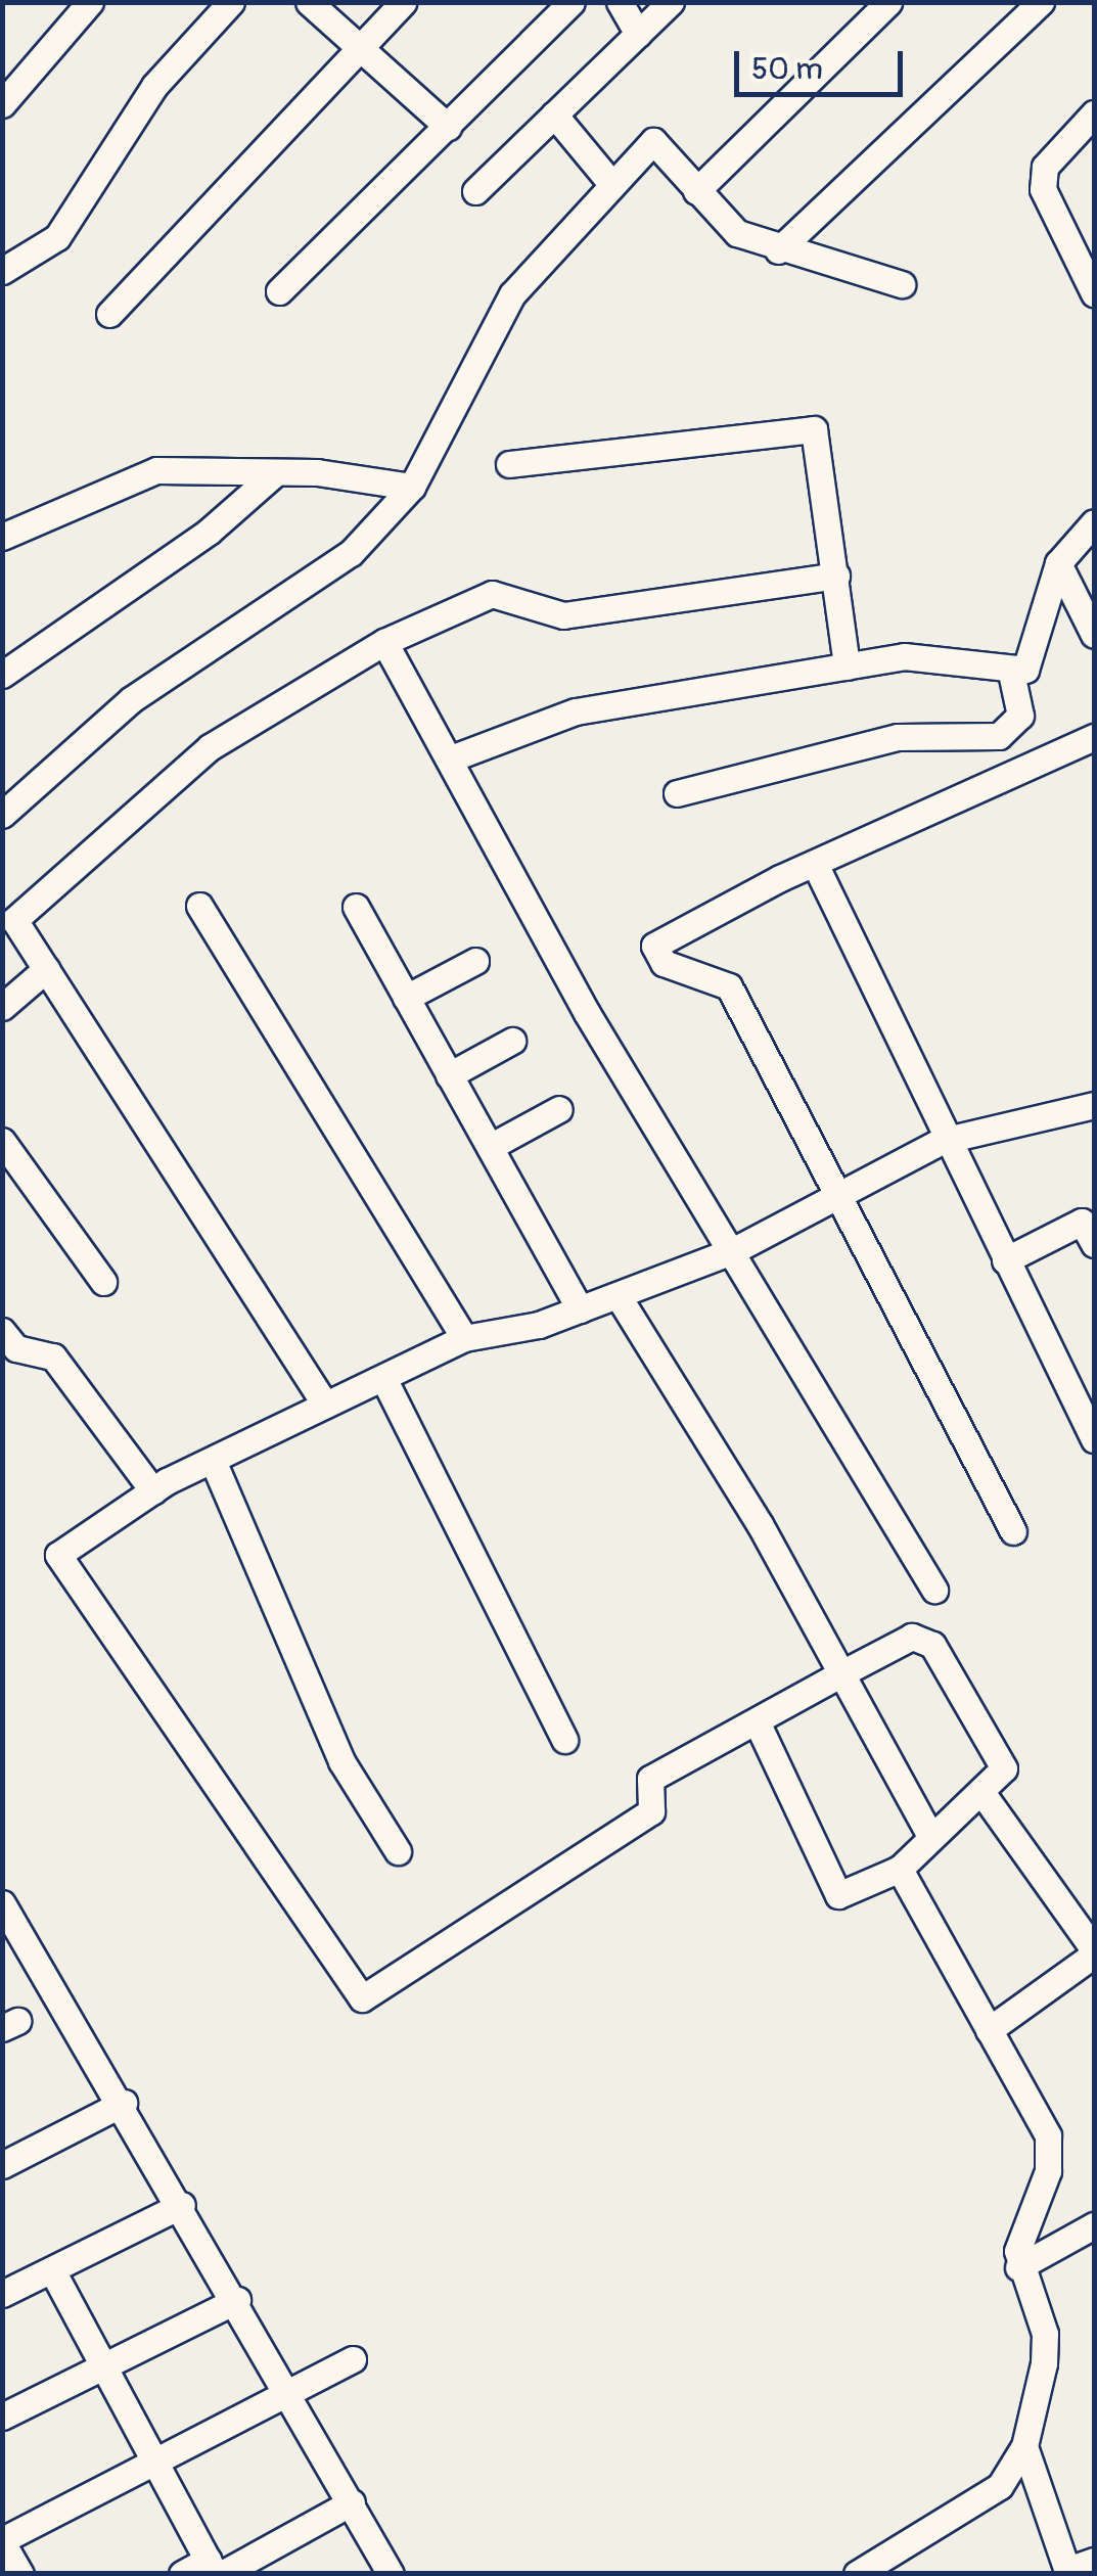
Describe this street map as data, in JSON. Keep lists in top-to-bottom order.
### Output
{
  "scale_bar": "50 m"
}
